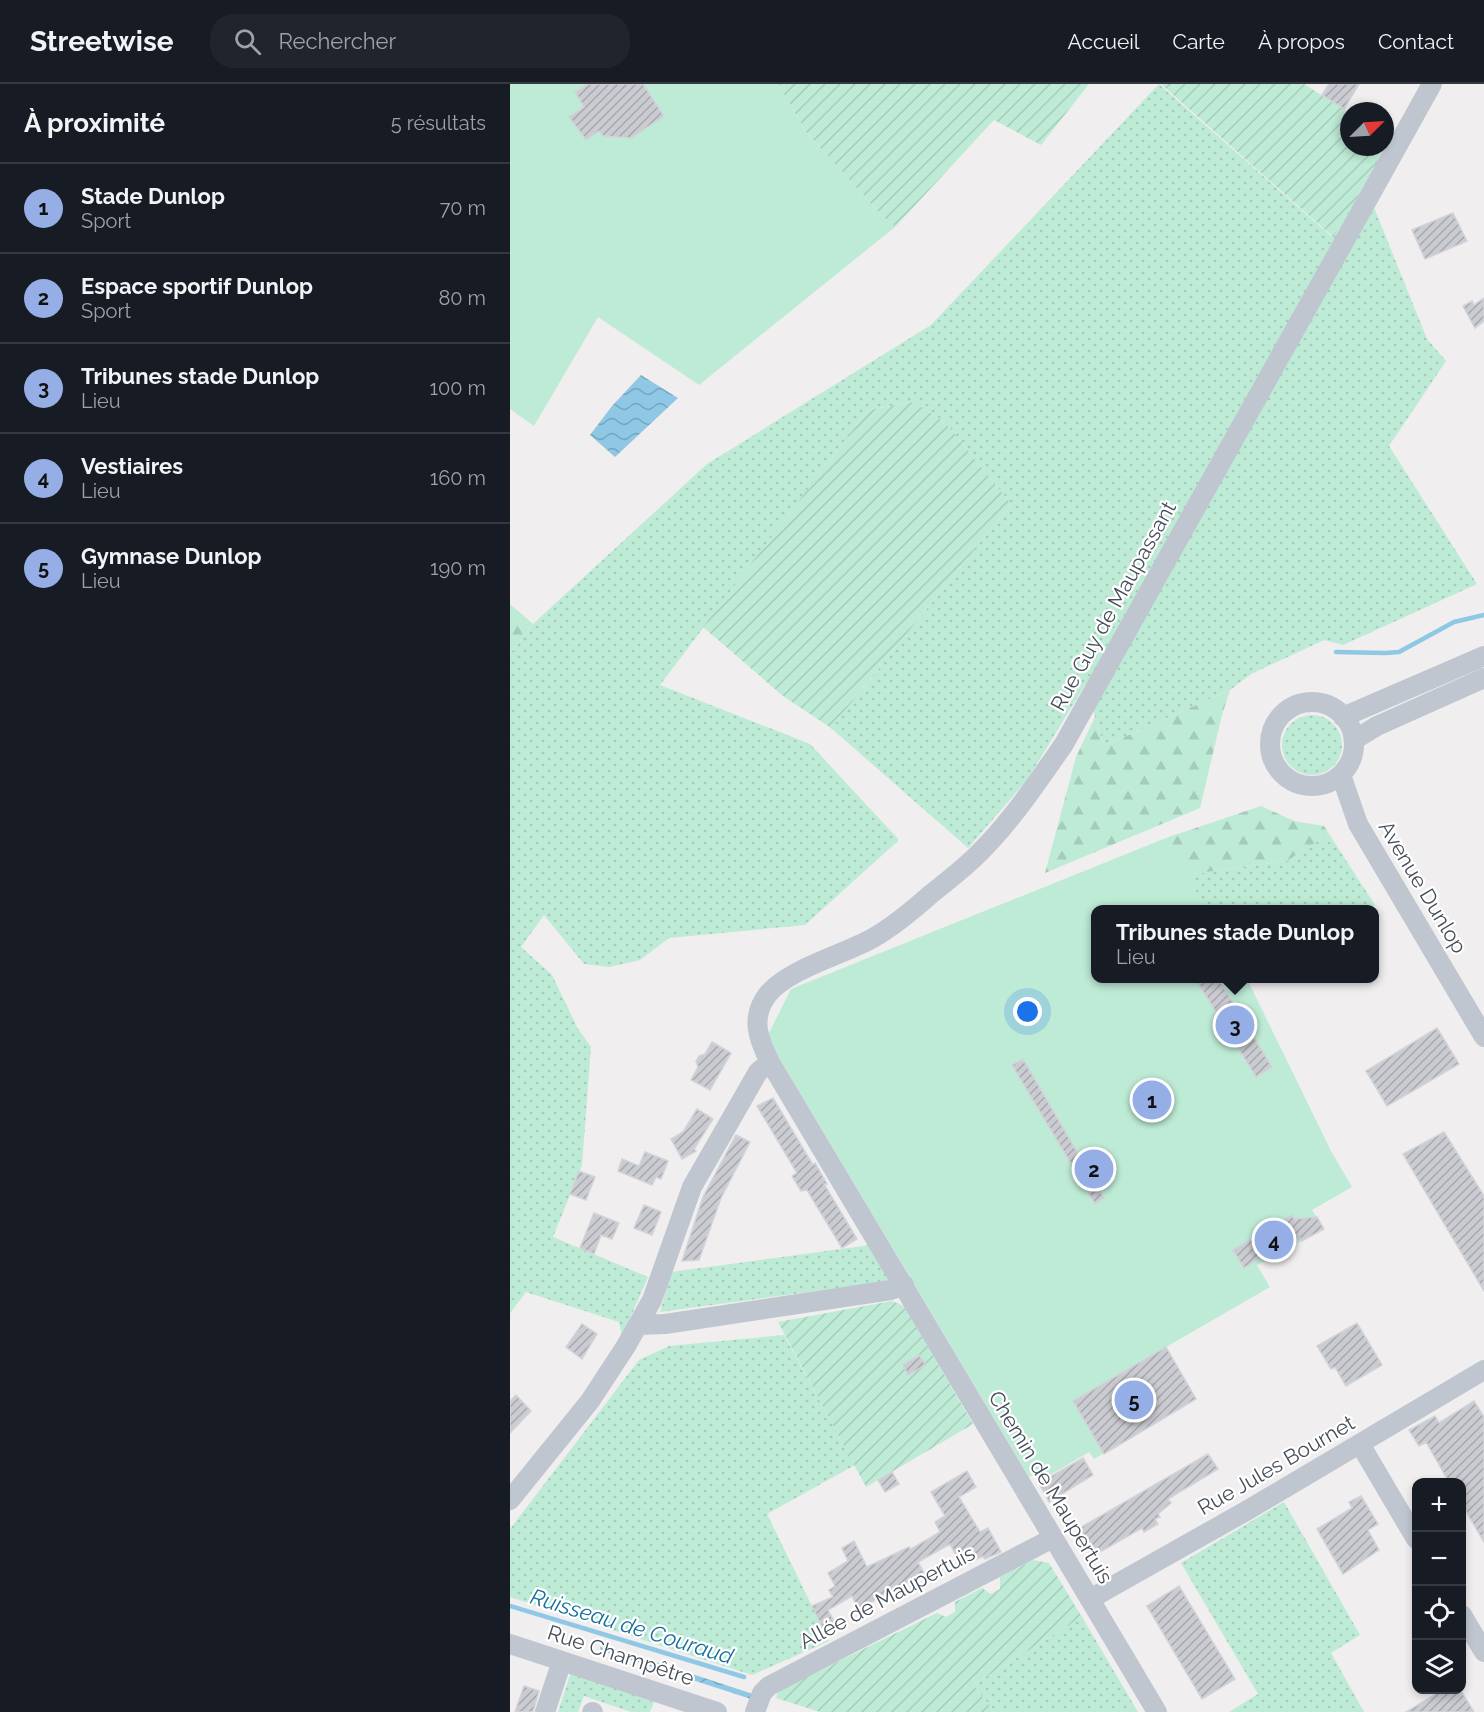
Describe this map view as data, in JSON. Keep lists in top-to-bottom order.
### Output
{
  "streets": {
    "street": [
      "Rue Guy de Maupassant",
      "Avenue Dunlop",
      "Rue Jules Bournet",
      "Chemin de Maupertuis",
      "Allée de Maupertuis",
      "Rue Champêtre"
    ]
  },
  "crossings": [
    ["Rue Guy de Maupassant", "Chemin de Maupertuis"],
    ["Rue Jules Bournet", "Chemin de Maupertuis"],
    ["Chemin de Maupertuis", "Allée de Maupertuis"]
  ],
  "water": ["Ruisseau de Couraud"],
  "north": "top right",
  "page": {
    "header": "Streetwise",
    "search": "Rechercher",
    "nav": [
      "Accueil",
      "Carte",
      "À propos",
      "Contact"
    ],
    "heading": ["À proximité", "5 résultats"],
    "list": [
      {
        "mark": "1",
        "name": "Stade Dunlop",
        "note": "Sport",
        "value": "70 m"
      },
      {
        "mark": "2",
        "name": "Espace sportif Dunlop",
        "note": "Sport",
        "value": "80 m"
      },
      {
        "mark": "3",
        "name": "Tribunes stade Dunlop",
        "note": "Lieu",
        "value": "100 m"
      },
      {
        "mark": "4",
        "name": "Vestiaires",
        "note": "Lieu",
        "value": "160 m"
      },
      {
        "mark": "5",
        "name": "Gymnase Dunlop",
        "note": "Lieu",
        "value": "190 m"
      }
    ],
    "popup": ["Tribunes stade Dunlop", "Lieu"],
    "pins": [
      "3",
      "1",
      "2",
      "4",
      "5"
    ],
    "map_buttons": ["+", "−"]
  }
}
